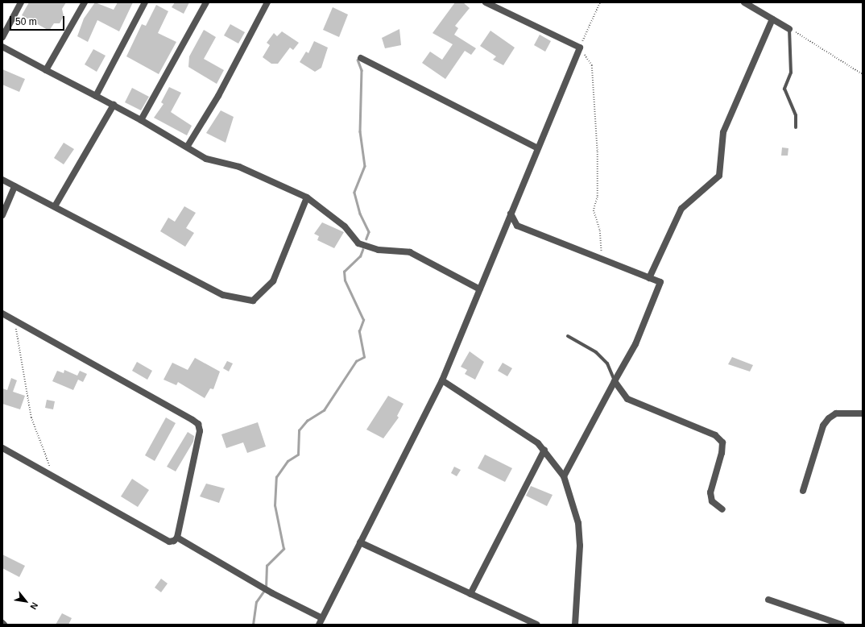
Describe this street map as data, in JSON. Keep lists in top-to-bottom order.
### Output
{
  "scale_bar": "50 m",
  "north": "bottom right"
}
